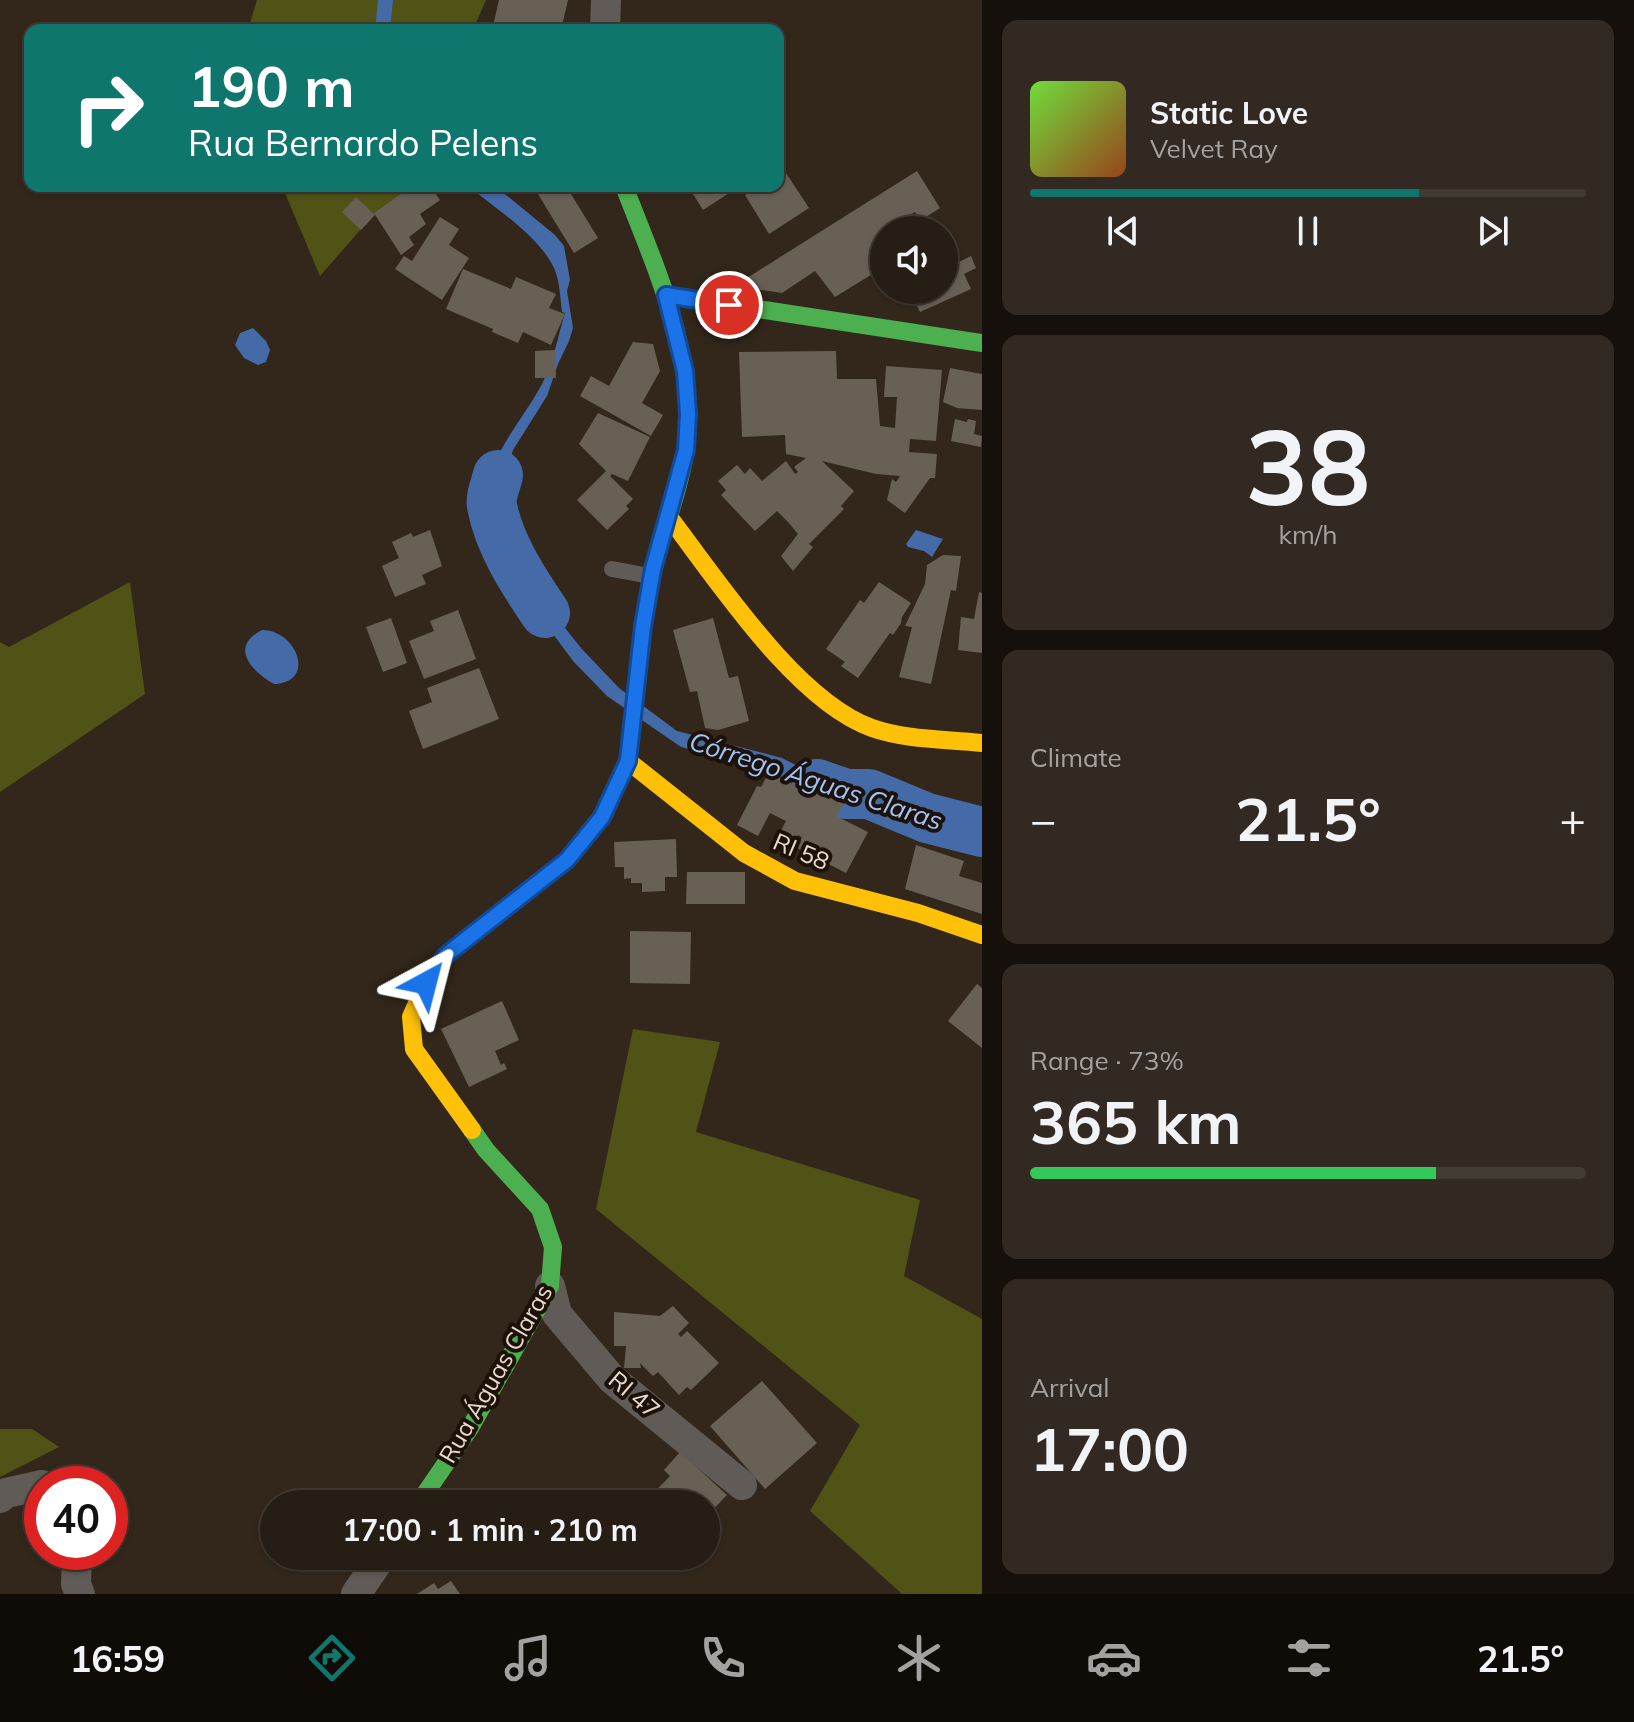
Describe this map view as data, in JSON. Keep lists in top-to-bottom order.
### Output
{
  "streets": {
    "street": ["RI 58", "Rua Águas Claras", "RI 47"]
  },
  "crossings": [
    ["RI 58", "Rua Águas Claras"],
    ["Rua Águas Claras", "RI 47"]
  ],
  "water": ["Córrego Águas Claras"],
  "page": {
    "turn": ["190 m", "Rua Bernardo Pelens"],
    "song": ["Static Love", "Velvet Ray"],
    "tile": [
      ["38", "km/h"],
      "Climate",
      ["Range · 73%", "365 km"],
      ["Arrival", "17:00"]
    ],
    "heat": ["−", "21.5°", "+"],
    "limit": "40",
    "trip": "17:00 · 1 min · 210 m",
    "tabs": ["16:59", "21.5°"]
  }
}
